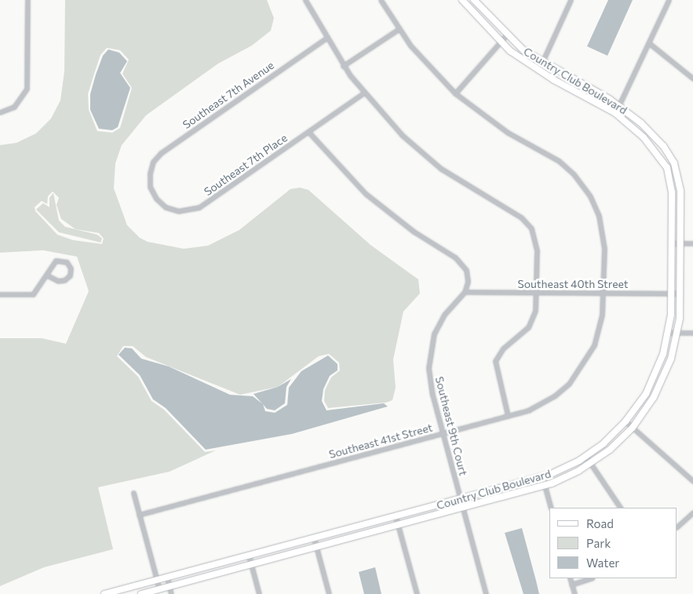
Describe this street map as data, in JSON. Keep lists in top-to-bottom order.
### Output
{
  "streets": {
    "main road": ["Country Club Boulevard"],
    "street": [
      "Southeast 7th Avenue",
      "Southeast 7th Place",
      "Southeast 40th Street",
      "Southeast 9th Court",
      "Southeast 41st Street"
    ]
  },
  "crossings": [
    ["Country Club Boulevard", "Southeast 40th Street"],
    ["Country Club Boulevard", "Southeast 9th Court"],
    ["Southeast 7th Avenue", "Southeast 7th Place"],
    ["Southeast 40th Street", "Southeast 9th Court"],
    ["Southeast 40th Street", "Southeast 41st Street"],
    ["Southeast 9th Court", "Southeast 41st Street"]
  ],
  "legend": ["Road", "Park", "Water"]
}
